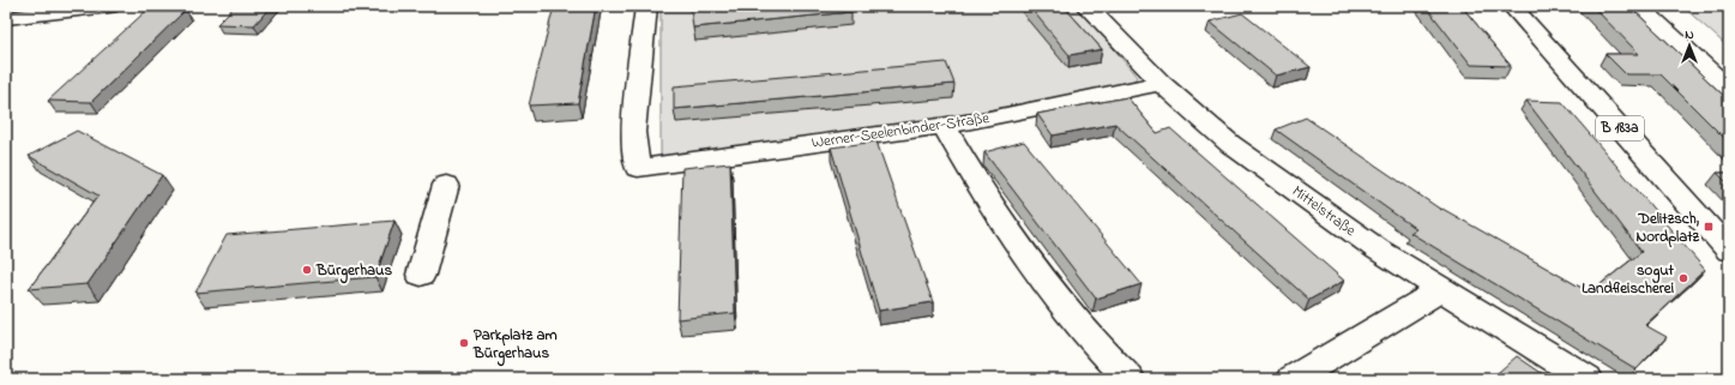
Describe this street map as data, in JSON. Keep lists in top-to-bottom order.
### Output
{
  "streets": {
    "street": ["B 183a", "Werner-Seelenbinder-Straße", "Mittelstraße"]
  },
  "crossings": [
    ["Werner-Seelenbinder-Straße", "Mittelstraße"]
  ],
  "places": {
    "transit": ["Delitzsch, Nordplatz"],
    "other": ["Bürgerhaus", "sogut Landfleischerei", "Parkplatz am Bürgerhaus"]
  },
  "north": "top"
}
